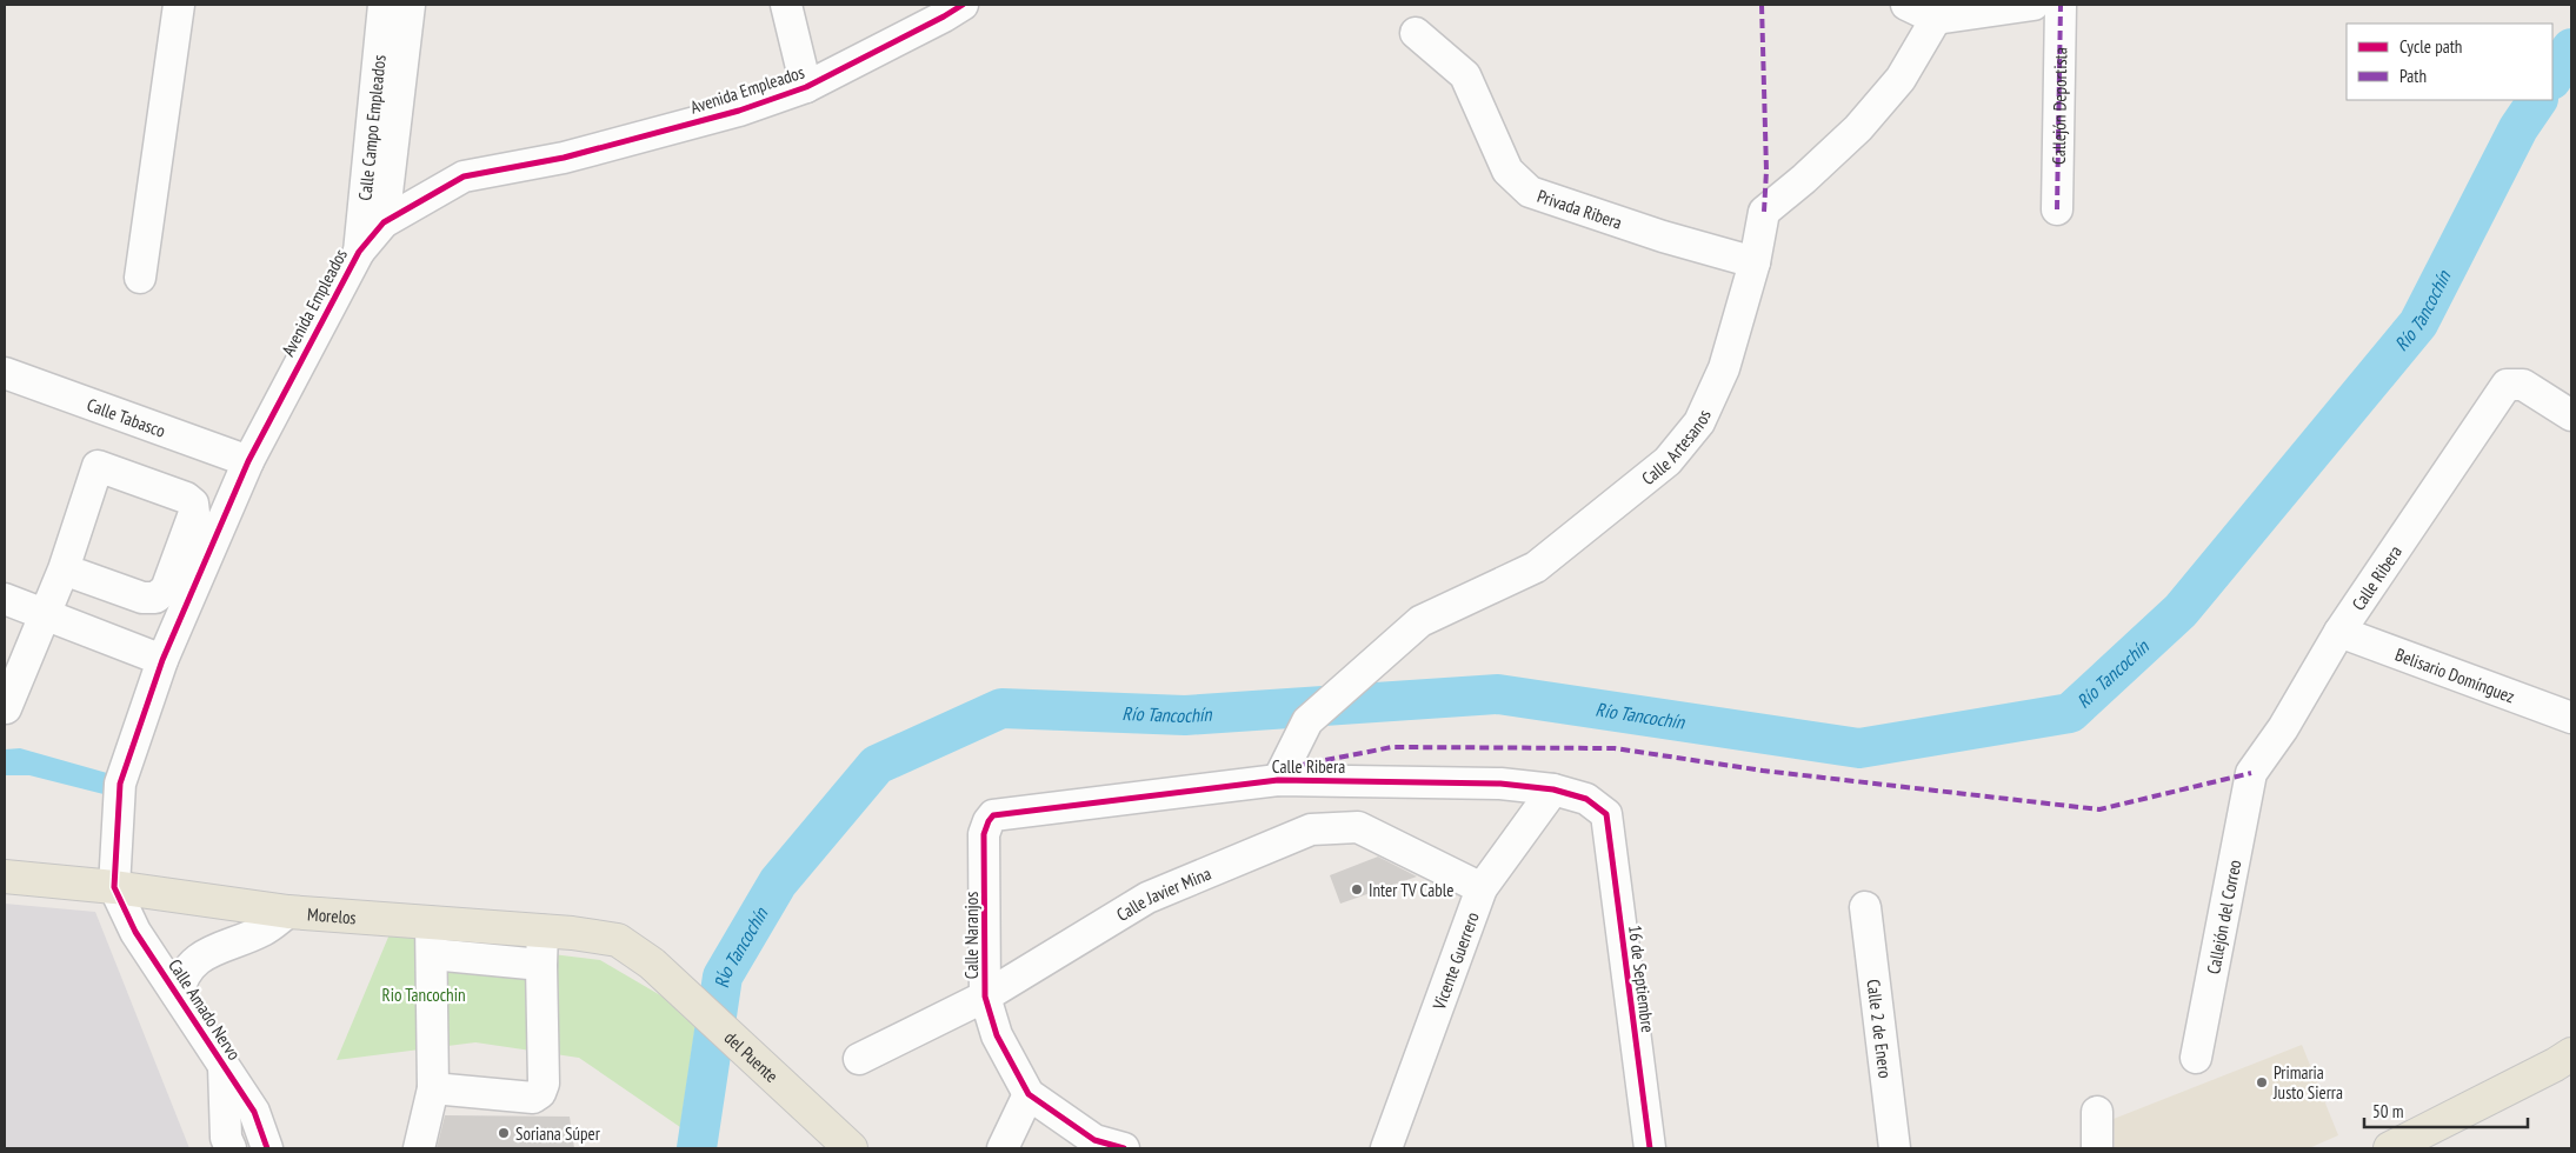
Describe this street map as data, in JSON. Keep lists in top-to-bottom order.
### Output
{
  "streets": {
    "main road": ["Morelos", "del Puente"],
    "street": [
      "Avenida Empleados",
      "Callejón Deportista",
      "Calle Campo Empleados",
      "Privada Ribera",
      "Calle Tabasco",
      "Calle Artesanos",
      "Calle Ribera",
      "Belisario Domínguez",
      "Calle Javier Mina",
      "Callejón del Correo",
      "Calle Naranjos",
      "Vicente Guerrero",
      "16 de Septiembre",
      "Calle Amado Nervo",
      "Calle 2 de Enero"
    ]
  },
  "crossings": [
    ["Avenida Empleados", "Calle Campo Empleados"],
    ["Avenida Empleados", "Calle Tabasco"],
    ["Avenida Empleados", "Morelos"],
    ["Avenida Empleados", "Calle Amado Nervo"],
    ["Privada Ribera", "Calle Artesanos"],
    ["Calle Artesanos", "Calle Ribera"],
    ["Calle Ribera", "Belisario Domínguez"],
    ["Calle Ribera", "Callejón del Correo"],
    ["Calle Ribera", "Calle Naranjos"],
    ["Calle Ribera", "Vicente Guerrero"],
    ["Calle Ribera", "16 de Septiembre"],
    ["Calle Javier Mina", "Calle Naranjos"],
    ["Calle Javier Mina", "Vicente Guerrero"],
    ["Morelos", "Calle Amado Nervo"],
    ["Morelos", "del Puente"]
  ],
  "water": ["Río Tancochín"],
  "parks": ["Rio Tancochin"],
  "places": ["Inter TV Cable", "Primaria Justo Sierra", "Soriana Súper"],
  "legend": ["Cycle path", "Path"],
  "scale_bar": "50 m"
}
